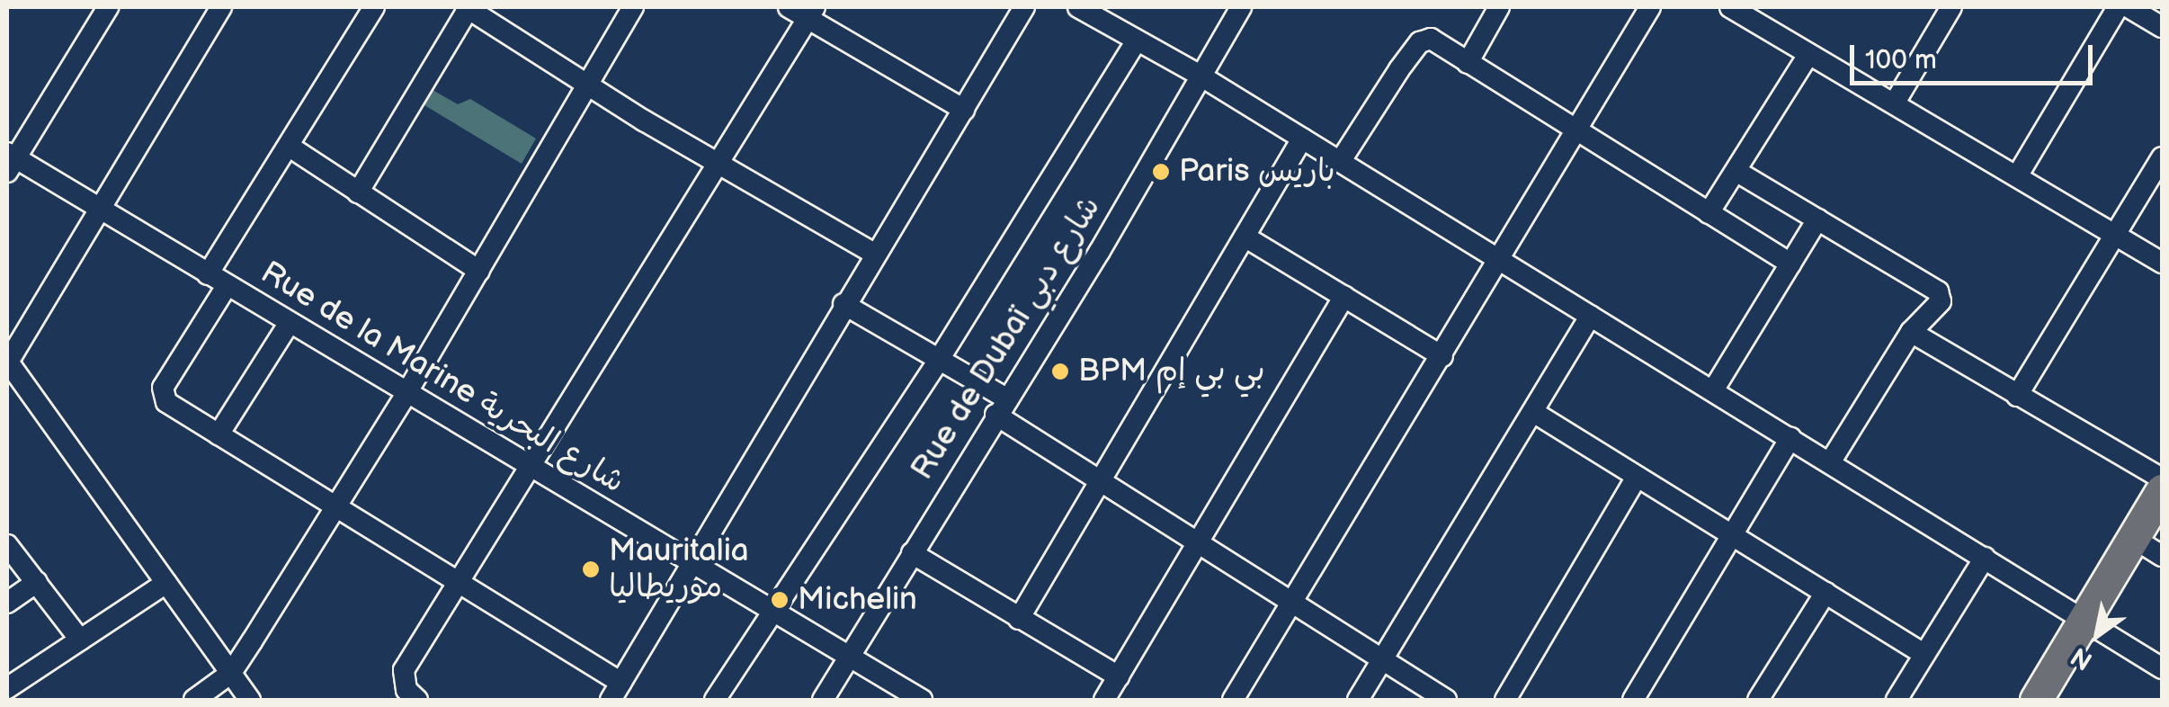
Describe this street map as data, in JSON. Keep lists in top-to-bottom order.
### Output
{
  "streets": {
    "street": ["Rue de Dubaï شارع دبي", "Rue de la Marine شارع البحرية"]
  },
  "crossings": [
    ["Rue de Dubaï شارع دبي", "Rue de la Marine شارع البحرية"]
  ],
  "places": [
    "Paris باريس",
    "BPM بي بي إم",
    "Mauritalia موريطاليا",
    "Michelin"
  ],
  "scale_bar": "100 m",
  "north": "bottom left"
}
